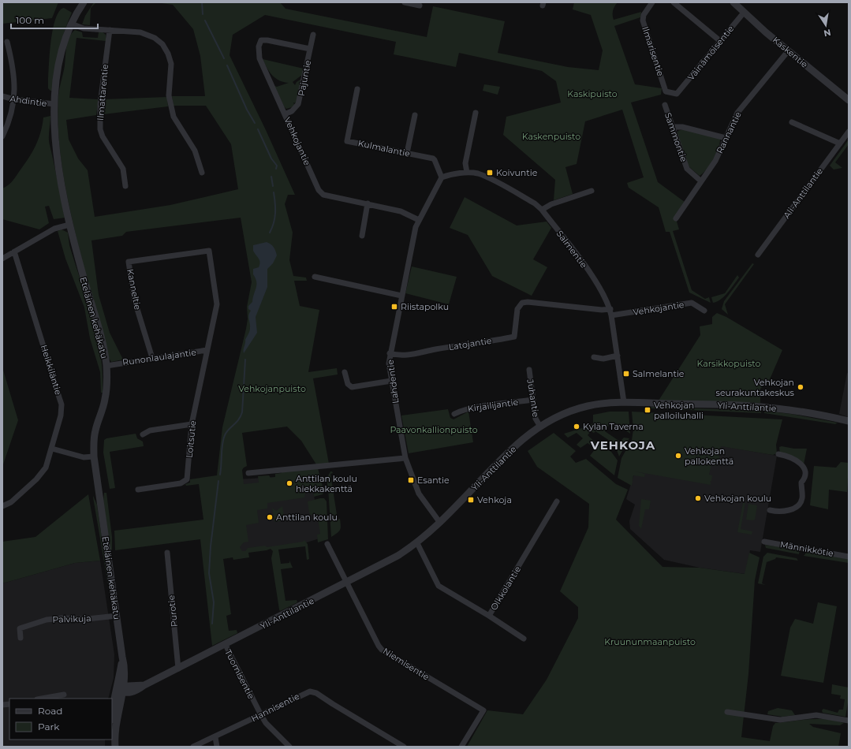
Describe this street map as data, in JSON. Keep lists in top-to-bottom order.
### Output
{
  "streets": {
    "street": [
      "Ilmarisentie",
      "Kaskentie",
      "Väinämöisentie",
      "Pajuntie",
      "Ilmattarentie",
      "Ahdintie",
      "Rannantie",
      "Sammontie",
      "Vehkojantie",
      "Kulmalantie",
      "Ali-Anttilantie",
      "Salmentie",
      "Kanneltie",
      "Eteläinen kehäkatu",
      "Latojantie",
      "Runonlaulajantie",
      "Heikkiläntie",
      "Lahdentie",
      "Juhantie",
      "Kirjailijantie",
      "Yli-Anttilantie",
      "Loitsutie",
      "Männikkötie",
      "Olkkolantie",
      "Purotie",
      "Palvikuja",
      "Niemisentie",
      "Tuomisentie",
      "Hannisentie"
    ]
  },
  "crossings": [
    ["Ilmarisentie", "Väinämöisentie"],
    ["Kaskentie", "Väinämöisentie"],
    ["Kaskentie", "Rannantie"],
    ["Pajuntie", "Vehkojantie"],
    ["Ahdintie", "Eteläinen kehäkatu"],
    ["Rannantie", "Sammontie"],
    ["Vehkojantie", "Salmentie"],
    ["Vehkojantie", "Lahdentie"],
    ["Kulmalantie", "Salmentie"],
    ["Kulmalantie", "Lahdentie"],
    ["Salmentie", "Latojantie"],
    ["Salmentie", "Lahdentie"],
    ["Salmentie", "Yli-Anttilantie"],
    ["Kanneltie", "Runonlaulajantie"],
    ["Eteläinen kehäkatu", "Runonlaulajantie"],
    ["Eteläinen kehäkatu", "Yli-Anttilantie"],
    ["Eteläinen kehäkatu", "Palvikuja"],
    ["Latojantie", "Lahdentie"],
    ["Runonlaulajantie", "Loitsutie"],
    ["Lahdentie", "Yli-Anttilantie"],
    ["Juhantie", "Kirjailijantie"],
    ["Juhantie", "Yli-Anttilantie"],
    ["Yli-Anttilantie", "Olkkolantie"],
    ["Yli-Anttilantie", "Purotie"],
    ["Yli-Anttilantie", "Niemisentie"],
    ["Yli-Anttilantie", "Tuomisentie"],
    ["Tuomisentie", "Hannisentie"]
  ],
  "districts": ["VEHKOJA"],
  "parks": [
    "Kaskipuisto",
    "Kaskenpuisto",
    "Karsikkopuisto",
    "Vehkojanpuisto",
    "Paavonkallionpuisto",
    "Kruununmaanpuisto"
  ],
  "places": {
    "transit": [
      "Koivuntie",
      "Riistapolku",
      "Salmelantie",
      "Vehkojan palloiluhalli",
      "Esantie",
      "Vehkoja"
    ],
    "other": [
      "Vehkojan seurakuntakeskus",
      "Kylän Taverna",
      "Vehkojan pallokenttä",
      "Anttilan koulu hiekkakenttä",
      "Vehkojan koulu",
      "Anttilan koulu"
    ]
  },
  "legend": ["Road", "Park"],
  "scale_bar": "100 m",
  "north": "bottom"
}
